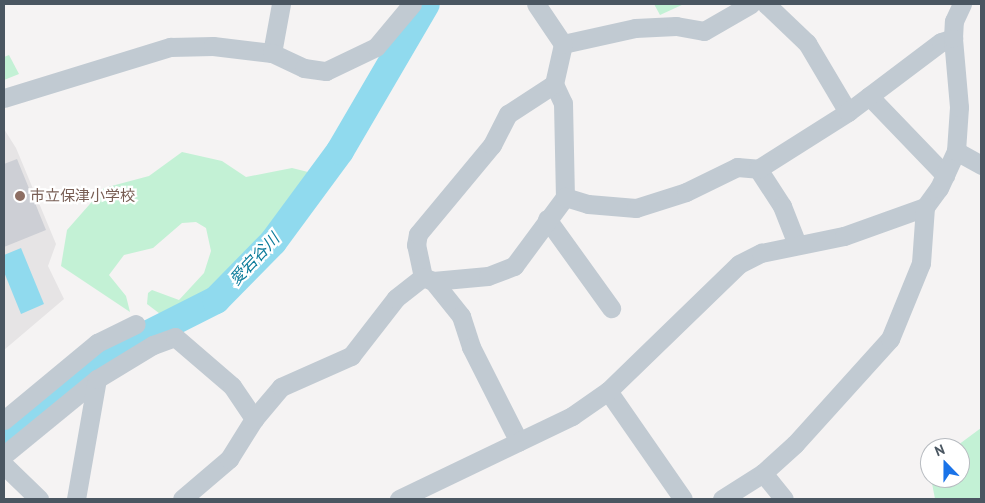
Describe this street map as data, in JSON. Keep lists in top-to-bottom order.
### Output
{
  "water": ["愛宕谷川"],
  "places": ["市立保津小学校"],
  "north": "top"
}
